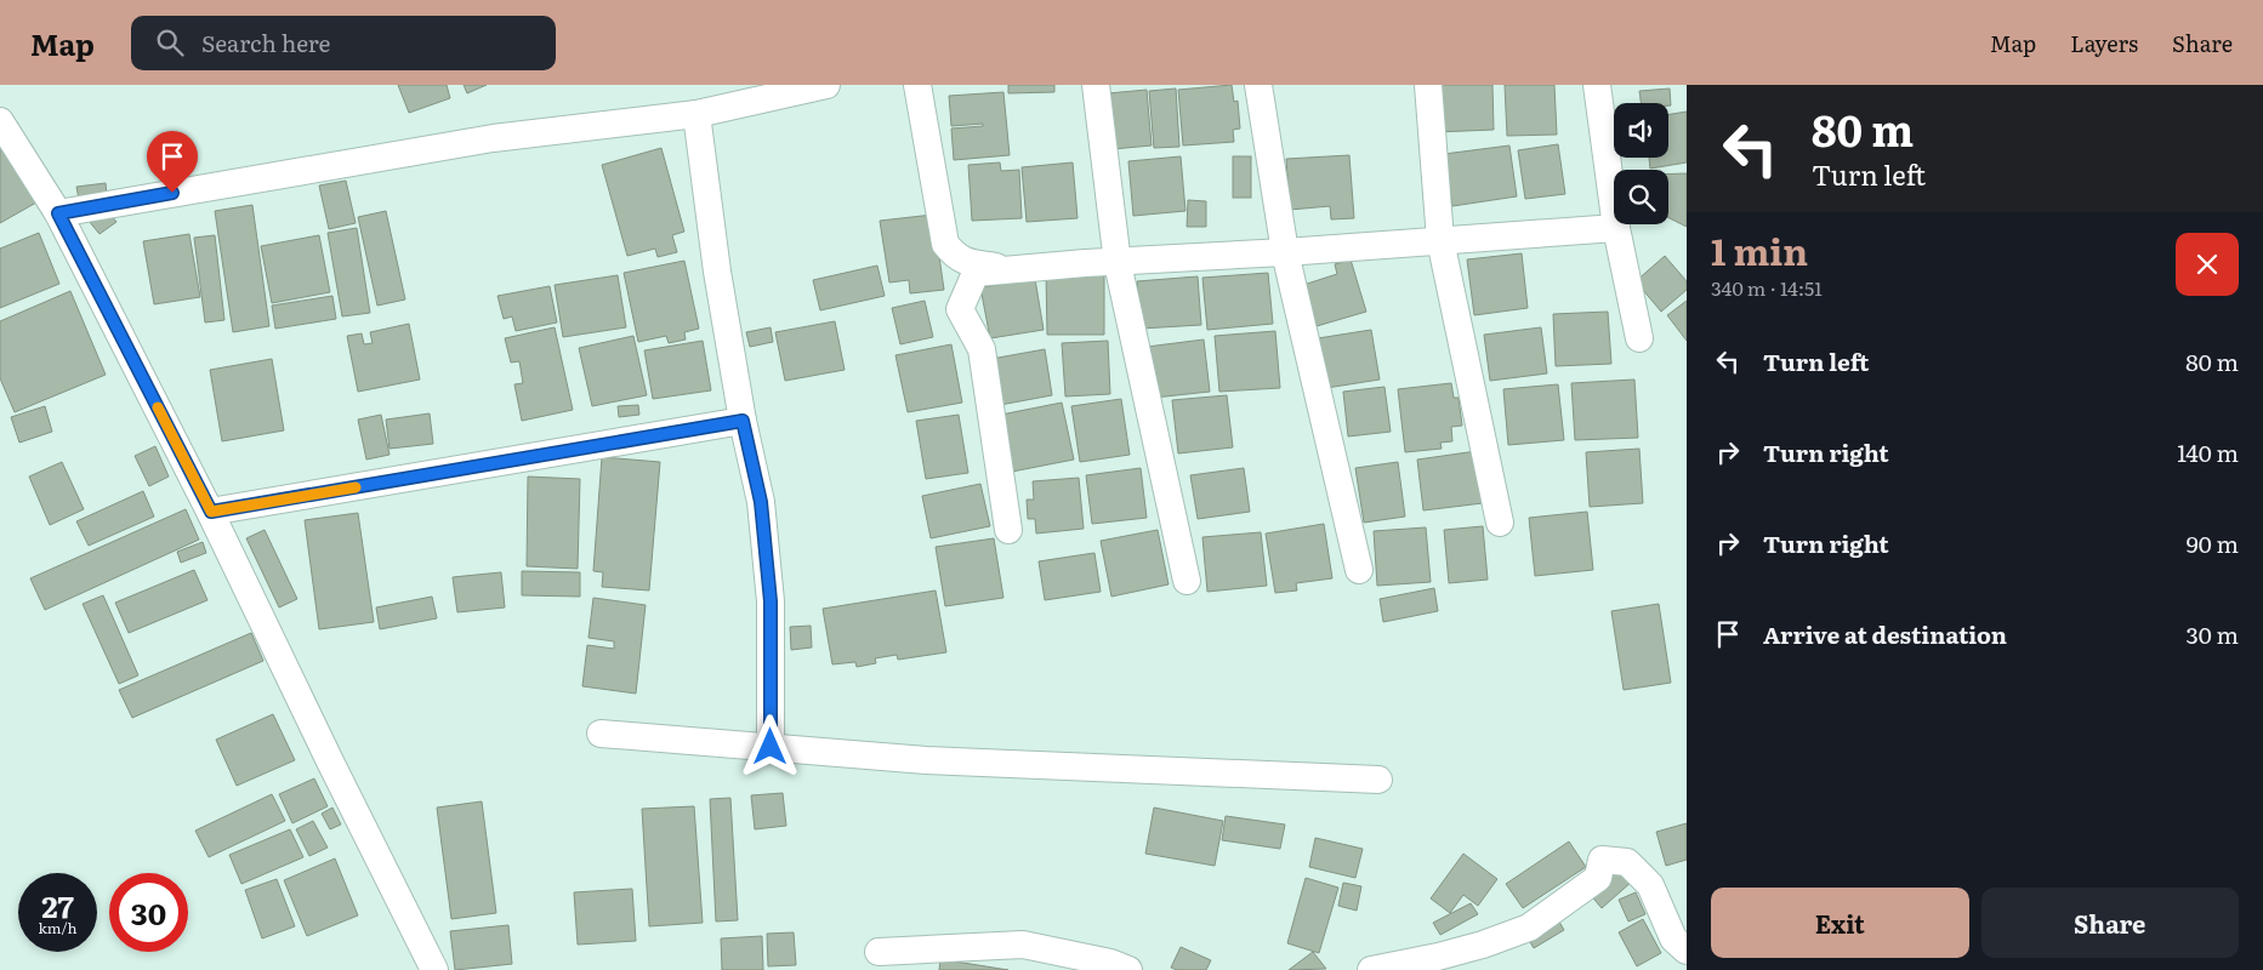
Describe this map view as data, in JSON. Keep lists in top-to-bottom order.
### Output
{
  "page": {
    "header": "Map",
    "search": "Search here",
    "nav": ["Map", "Layers", "Share"],
    "turn": ["80 m", "Turn left"],
    "heading": ["1 min", "340 m · 14:51"],
    "list": [
      {
        "name": "Turn left",
        "value": "80 m"
      },
      {
        "name": "Turn right",
        "value": "140 m"
      },
      {
        "name": "Turn right",
        "value": "90 m"
      },
      {
        "name": "Arrive at destination",
        "value": "30 m"
      }
    ],
    "speed": "27 km/h",
    "limit": "30",
    "buttons": ["Exit", "Share"]
  }
}
